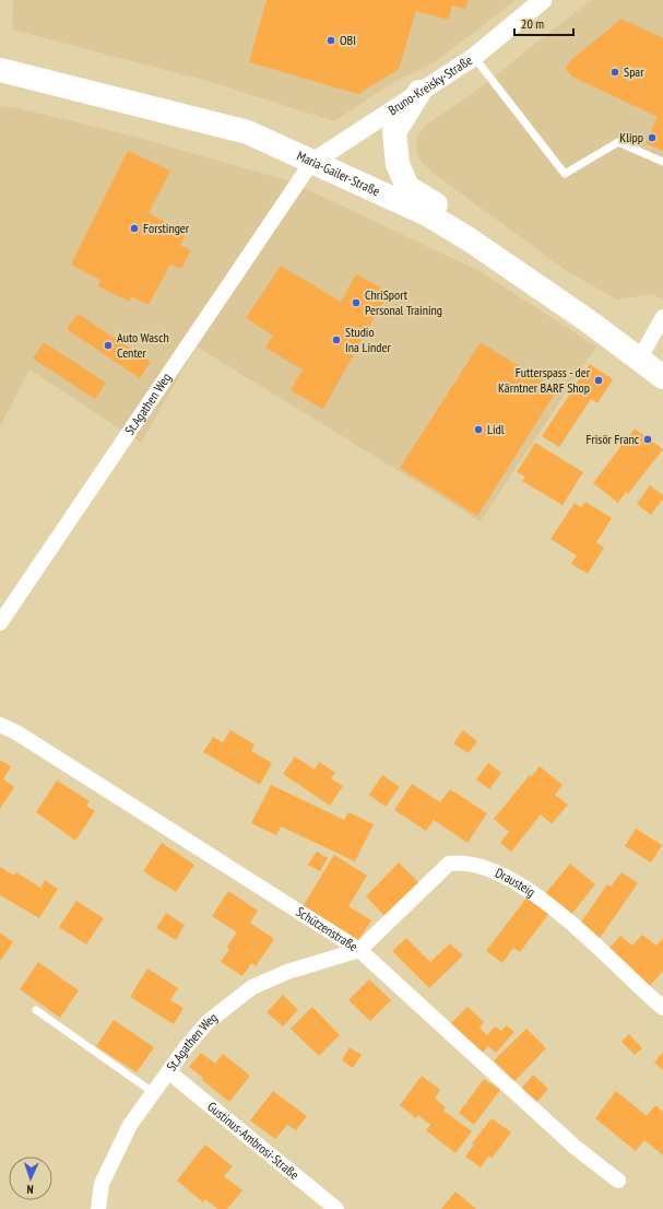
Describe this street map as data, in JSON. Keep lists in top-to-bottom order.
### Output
{
  "streets": {
    "main road": ["Maria-Gailer-Straße"],
    "street": [
      "Bruno-Kreisky-Straße",
      "St.Agathen Weg",
      "Drausteig",
      "Schützenstraße",
      "Gustinus-Ambrosi-Straße"
    ]
  },
  "crossings": [
    ["Bruno-Kreisky-Straße", "Maria-Gailer-Straße"],
    ["Bruno-Kreisky-Straße", "St.Agathen Weg"],
    ["Maria-Gailer-Straße", "St.Agathen Weg"],
    ["St.Agathen Weg", "Drausteig"],
    ["St.Agathen Weg", "Schützenstraße"],
    ["St.Agathen Weg", "Gustinus-Ambrosi-Straße"],
    ["Drausteig", "Schützenstraße"]
  ],
  "places": [
    "OBI",
    "Spar",
    "Klipp",
    "Forstinger",
    "ChriSport Personal Training",
    "Studio Ina Linder",
    "Auto Wasch Center",
    "Futterspass - der Kärntner BARF Shop",
    "Lidl",
    "Frisör Franc"
  ],
  "scale_bar": "20 m",
  "north": "bottom"
}
